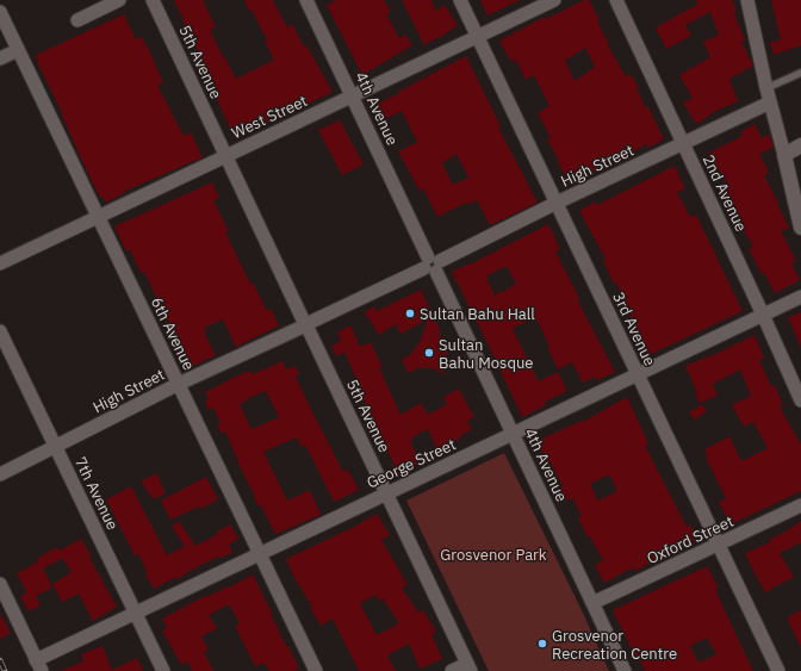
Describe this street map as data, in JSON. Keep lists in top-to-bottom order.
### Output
{
  "streets": {
    "street": [
      "5th Avenue",
      "4th Avenue",
      "West Street",
      "High Street",
      "2nd Avenue",
      "3rd Avenue",
      "6th Avenue",
      "George Street",
      "7th Avenue",
      "Oxford Street"
    ]
  },
  "crossings": [
    ["5th Avenue", "West Street"],
    ["5th Avenue", "High Street"],
    ["5th Avenue", "George Street"],
    ["4th Avenue", "West Street"],
    ["4th Avenue", "High Street"],
    ["4th Avenue", "George Street"],
    ["4th Avenue", "Oxford Street"],
    ["West Street", "3rd Avenue"],
    ["West Street", "6th Avenue"],
    ["High Street", "2nd Avenue"],
    ["High Street", "3rd Avenue"],
    ["High Street", "6th Avenue"],
    ["High Street", "7th Avenue"],
    ["2nd Avenue", "George Street"],
    ["3rd Avenue", "George Street"],
    ["3rd Avenue", "Oxford Street"],
    ["6th Avenue", "George Street"],
    ["George Street", "7th Avenue"]
  ],
  "parks": ["Grosvenor Park"],
  "places": ["Sultan Bahu Hall", "Sultan Bahu Mosque", "Grosvenor Recreation Centre"]
}
